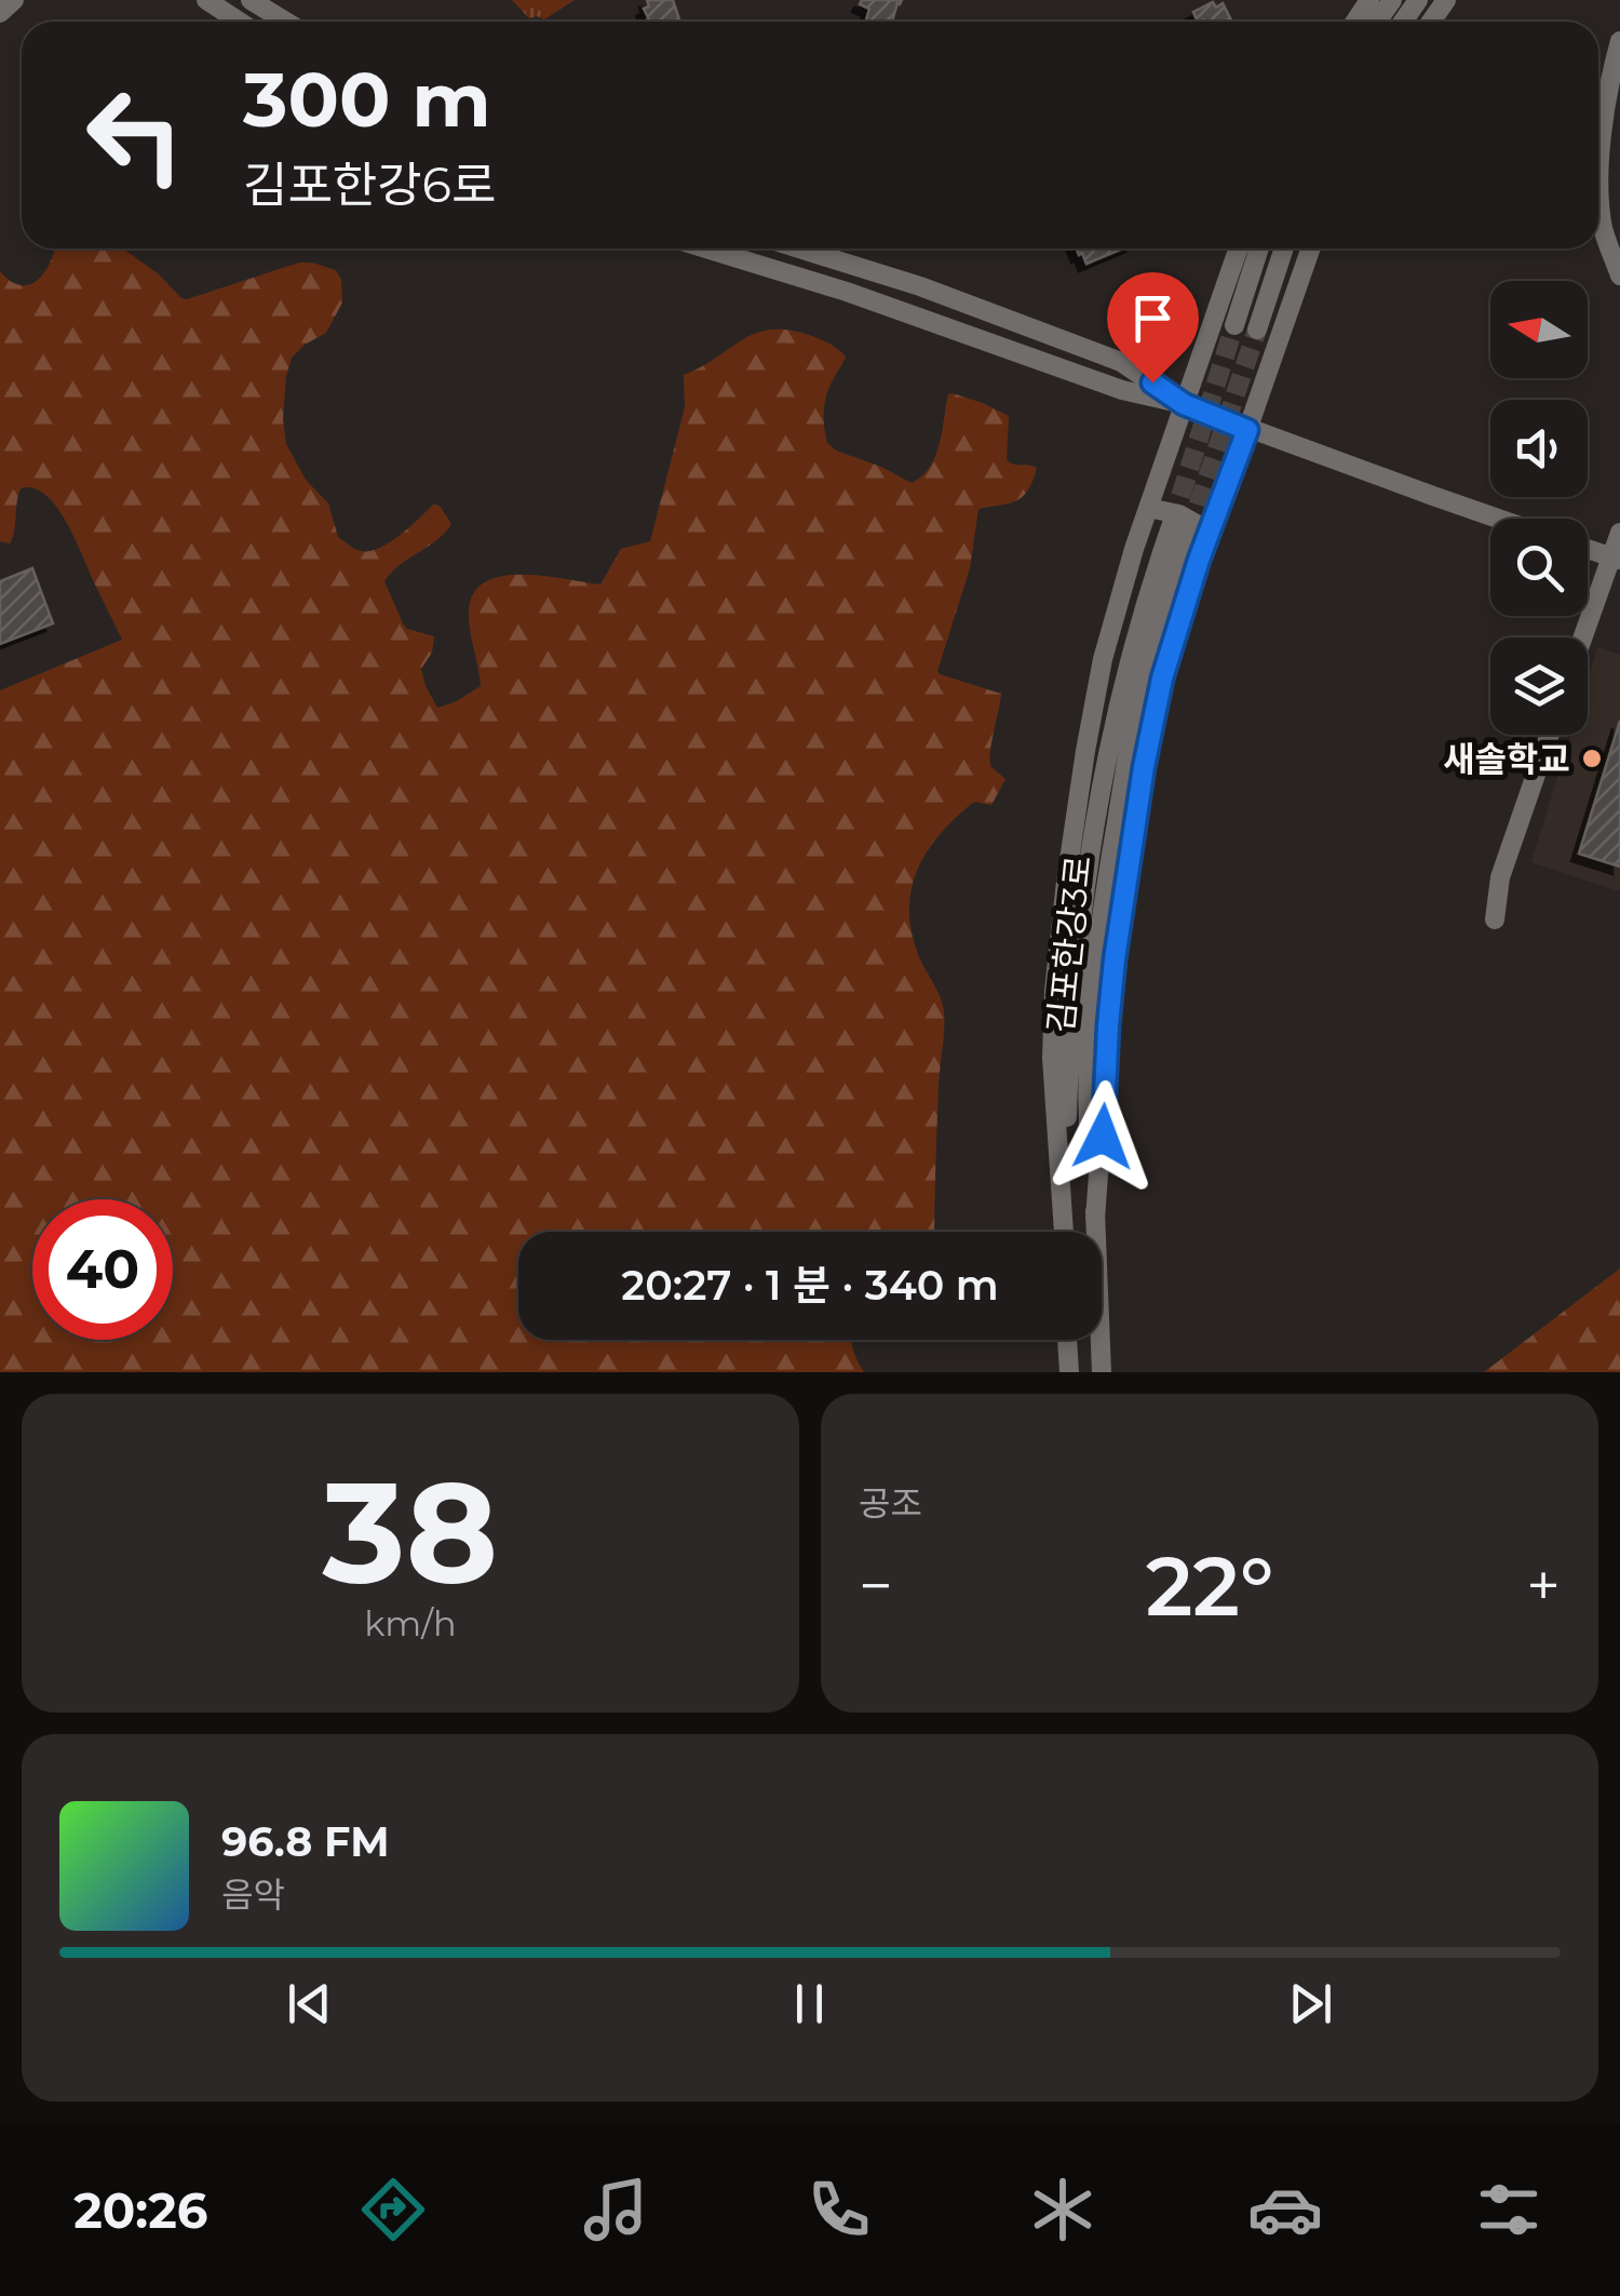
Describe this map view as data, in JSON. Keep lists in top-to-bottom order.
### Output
{
  "streets": {
    "street": ["김포한강3로"]
  },
  "places": ["새솔학교"],
  "north": "left",
  "page": {
    "turn": ["300 m", "김포한강6로"],
    "limit": "40",
    "trip": "20:27 · 1 분 · 340 m",
    "tile": [
      ["38", "km/h"],
      "공조"
    ],
    "heat": ["−", "22°", "+"],
    "song": ["96.8 FM", "음악"],
    "tabs": "20:26"
  }
}
